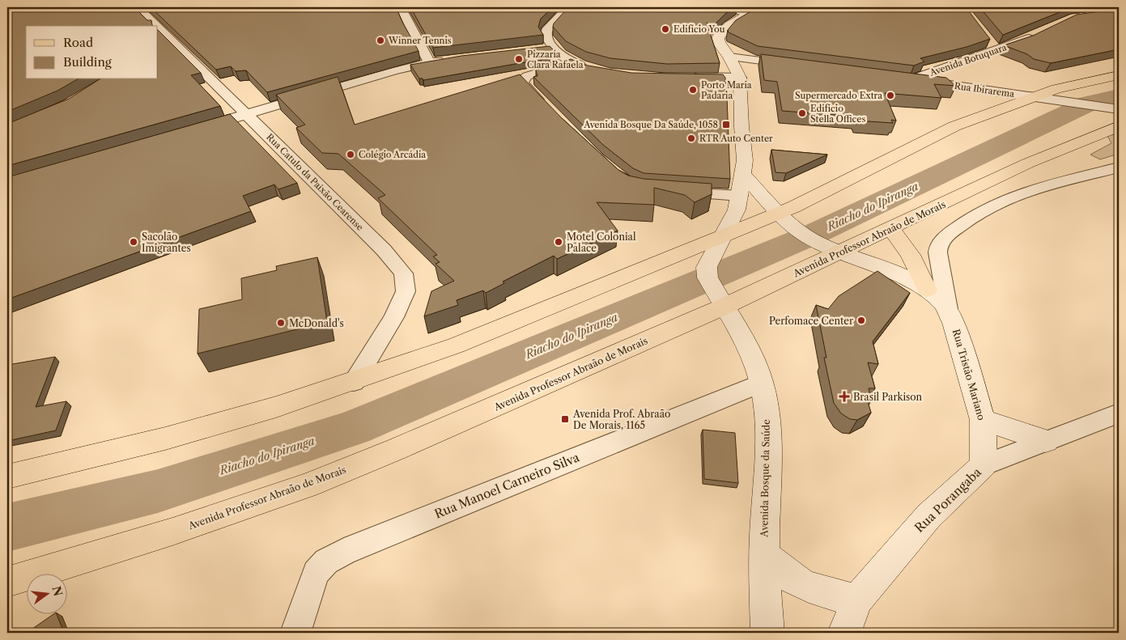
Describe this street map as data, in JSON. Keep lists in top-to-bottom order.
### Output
{
  "streets": {
    "main road": ["Avenida Professor Abraão de Morais"],
    "street": [
      "Avenida Botuquara",
      "Rua Ibirarema",
      "Rua Catulo da Paixão Cearense",
      "Rua Tristão Mariano",
      "Avenida Bosque da Saúde",
      "Rua Manoel Carneiro Silva",
      "Rua Porangaba"
    ]
  },
  "crossings": [
    ["Avenida Botuquara", "Rua Ibirarema"],
    ["Avenida Professor Abraão de Morais", "Rua Tristão Mariano"],
    ["Avenida Professor Abraão de Morais", "Avenida Bosque da Saúde"],
    ["Rua Tristão Mariano", "Rua Porangaba"],
    ["Avenida Bosque da Saúde", "Rua Manoel Carneiro Silva"]
  ],
  "water": ["Riacho do Ipiranga"],
  "places": {
    "other": [
      "Edifício You",
      "Winner Tennis",
      "Pizzaría Clara Rafaela",
      "Porto Maria Padaria",
      "Supermercado Extra",
      "Edifício Stella Offices",
      "RTR Auto Center",
      "Colégio Arcádia",
      "Sacolão Imigrantes",
      "Motel Colonial Palace",
      "Perfomace Center",
      "McDonald's"
    ],
    "transit": ["Avenida Bosque Da Saúde, 1058", "Avenida Prof. Abraão De Morais, 1165"],
    "health": ["Brasil Parkison"]
  },
  "legend": ["Road", "Building"],
  "north": "right"
}
